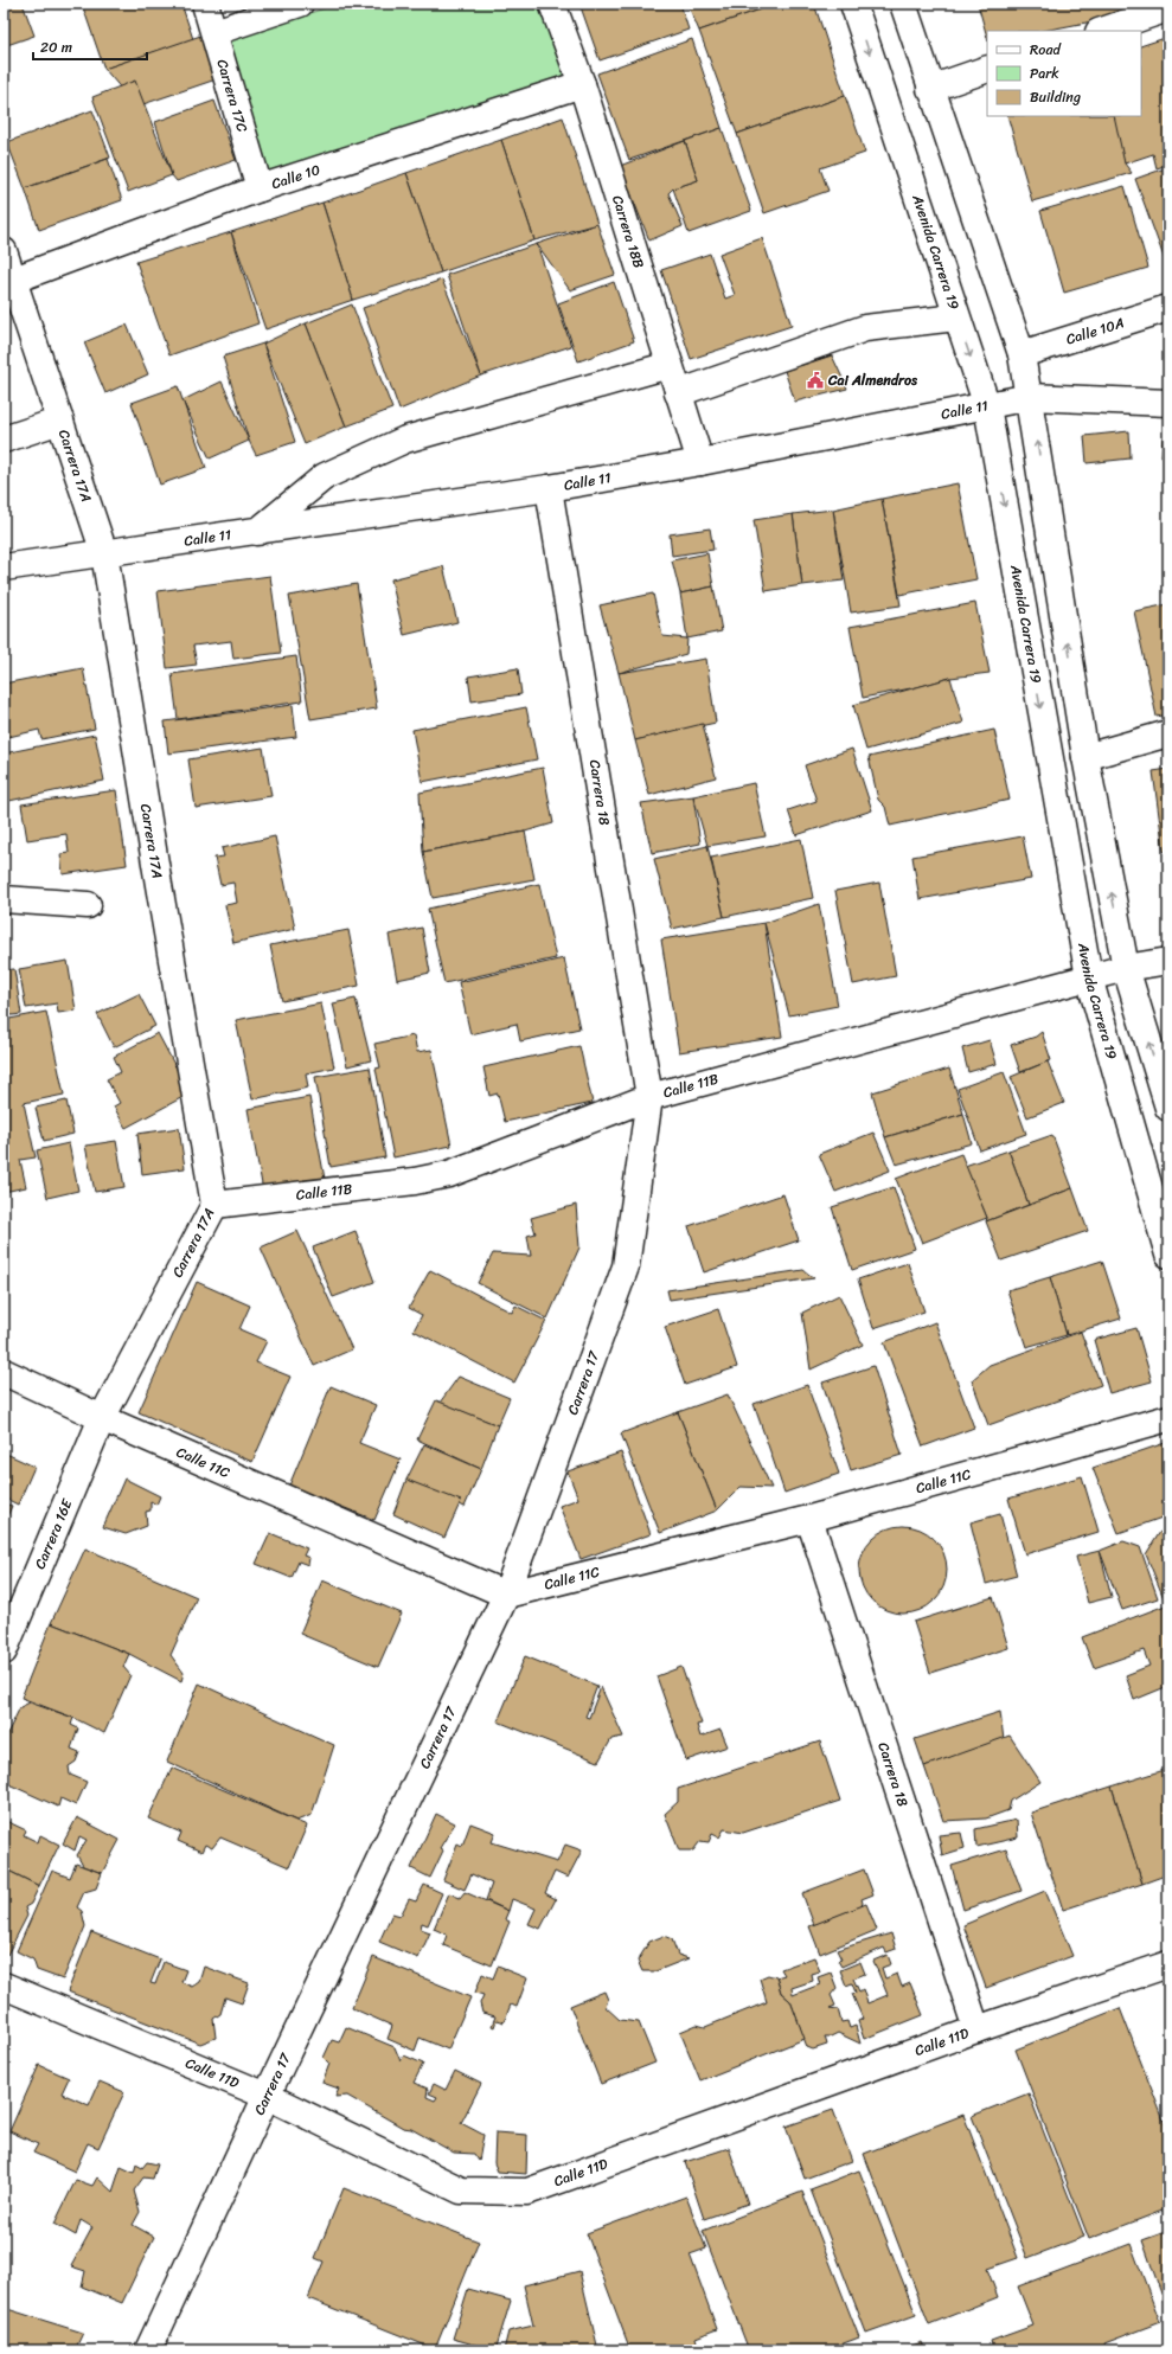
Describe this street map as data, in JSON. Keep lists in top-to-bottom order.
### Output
{
  "streets": {
    "street": [
      "Carrera 17C",
      "Calle 10",
      "Carrera 18B",
      "Avenida Carrera 19",
      "Calle 10A",
      "Calle 11",
      "Carrera 17A",
      "Carrera 18",
      "Calle 11B",
      "Carrera 17",
      "Calle 11C",
      "Carrera 16E",
      "Calle 11D"
    ]
  },
  "crossings": [
    ["Carrera 17C", "Calle 10"],
    ["Calle 10", "Carrera 18B"],
    ["Calle 10", "Carrera 17A"],
    ["Carrera 18B", "Calle 11"],
    ["Avenida Carrera 19", "Calle 11"],
    ["Avenida Carrera 19", "Calle 11B"],
    ["Calle 11", "Carrera 17A"],
    ["Calle 11", "Carrera 18"],
    ["Carrera 17A", "Calle 11B"],
    ["Carrera 17A", "Calle 11C"],
    ["Carrera 17A", "Carrera 16E"],
    ["Carrera 18", "Calle 11B"],
    ["Carrera 18", "Carrera 17"],
    ["Carrera 18", "Calle 11C"],
    ["Carrera 18", "Calle 11D"],
    ["Calle 11B", "Carrera 17"],
    ["Carrera 17", "Calle 11C"],
    ["Carrera 17", "Calle 11D"],
    ["Calle 11C", "Carrera 16E"]
  ],
  "places": {
    "public building": ["Cai Almendros"]
  },
  "legend": ["Road", "Park", "Building"],
  "scale_bar": "20 m"
}
